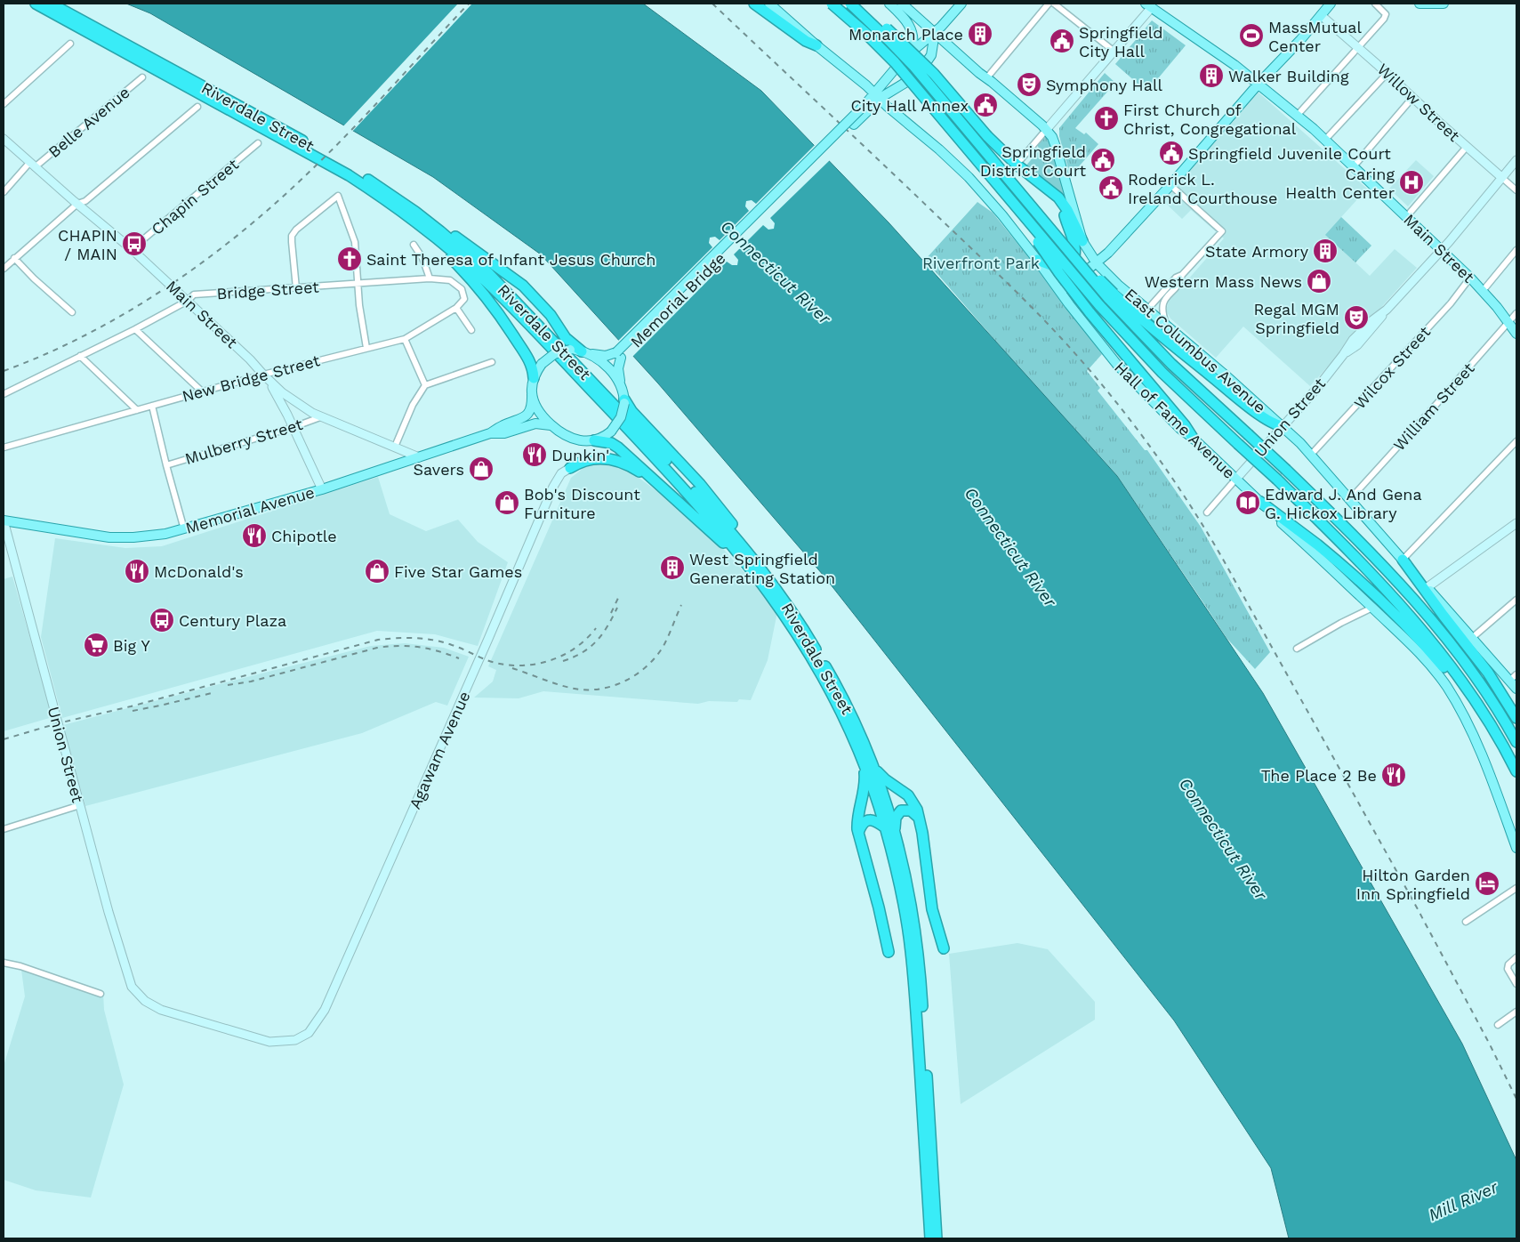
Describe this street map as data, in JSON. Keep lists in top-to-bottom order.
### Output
{
  "streets": {
    "highway": ["Riverdale Street"],
    "main road": [
      "Main Street",
      "Memorial Bridge",
      "East Columbus Avenue",
      "Hall of Fame Avenue",
      "Memorial Avenue"
    ],
    "street": [
      "Willow Street",
      "Belle Avenue",
      "Chapin Street",
      "Bridge Street",
      "Wilcox Street",
      "New Bridge Street",
      "William Street",
      "Union Street",
      "Mulberry Street",
      "Agawam Avenue"
    ]
  },
  "crossings": [
    ["Willow Street", "Union Street"],
    ["Belle Avenue", "Main Street"],
    ["Chapin Street", "Main Street"],
    ["Main Street", "Bridge Street"],
    ["Main Street", "Wilcox Street"],
    ["Main Street", "New Bridge Street"],
    ["Main Street", "William Street"],
    ["Main Street", "Union Street"],
    ["Main Street", "Mulberry Street"],
    ["Main Street", "Memorial Avenue"],
    ["Bridge Street", "New Bridge Street"],
    ["Memorial Bridge", "Hall of Fame Avenue"],
    ["Memorial Bridge", "Memorial Avenue"],
    ["East Columbus Avenue", "Wilcox Street"],
    ["East Columbus Avenue", "William Street"],
    ["East Columbus Avenue", "Union Street"],
    ["Union Street", "Hall of Fame Avenue"],
    ["Union Street", "Memorial Avenue"],
    ["Union Street", "Agawam Avenue"]
  ],
  "water": ["Connecticut River", "Mill River"],
  "parks": ["Riverfront Park"],
  "places": {
    "building": [
      "Monarch Place",
      "Walker Building",
      "State Armory",
      "West Springfield Generating Station"
    ],
    "sports": ["MassMutual Center"],
    "public building": [
      "Springfield City Hall",
      "City Hall Annex",
      "Springfield Juvenile Court",
      "Springfield District Court",
      "Roderick L. Ireland Courthouse"
    ],
    "theatre": ["Symphony Hall", "Regal MGM Springfield"],
    "church": ["First Church of Christ, Congregational", "Saint Theresa of Infant Jesus Church"],
    "hospital": ["Caring Health Center"],
    "bus stop": ["CHAPIN / MAIN", "Century Plaza"],
    "shop": [
      "Western Mass News",
      "Savers",
      "Bob's Discount Furniture",
      "Five Star Games"
    ],
    "restaurant": [
      "Dunkin'",
      "Chipotle",
      "McDonald's",
      "The Place 2 Be"
    ],
    "library": ["Edward J. And Gena G. Hickox Library"],
    "supermarket": ["Big Y"],
    "hotel": ["Hilton Garden Inn Springfield"]
  }
}
